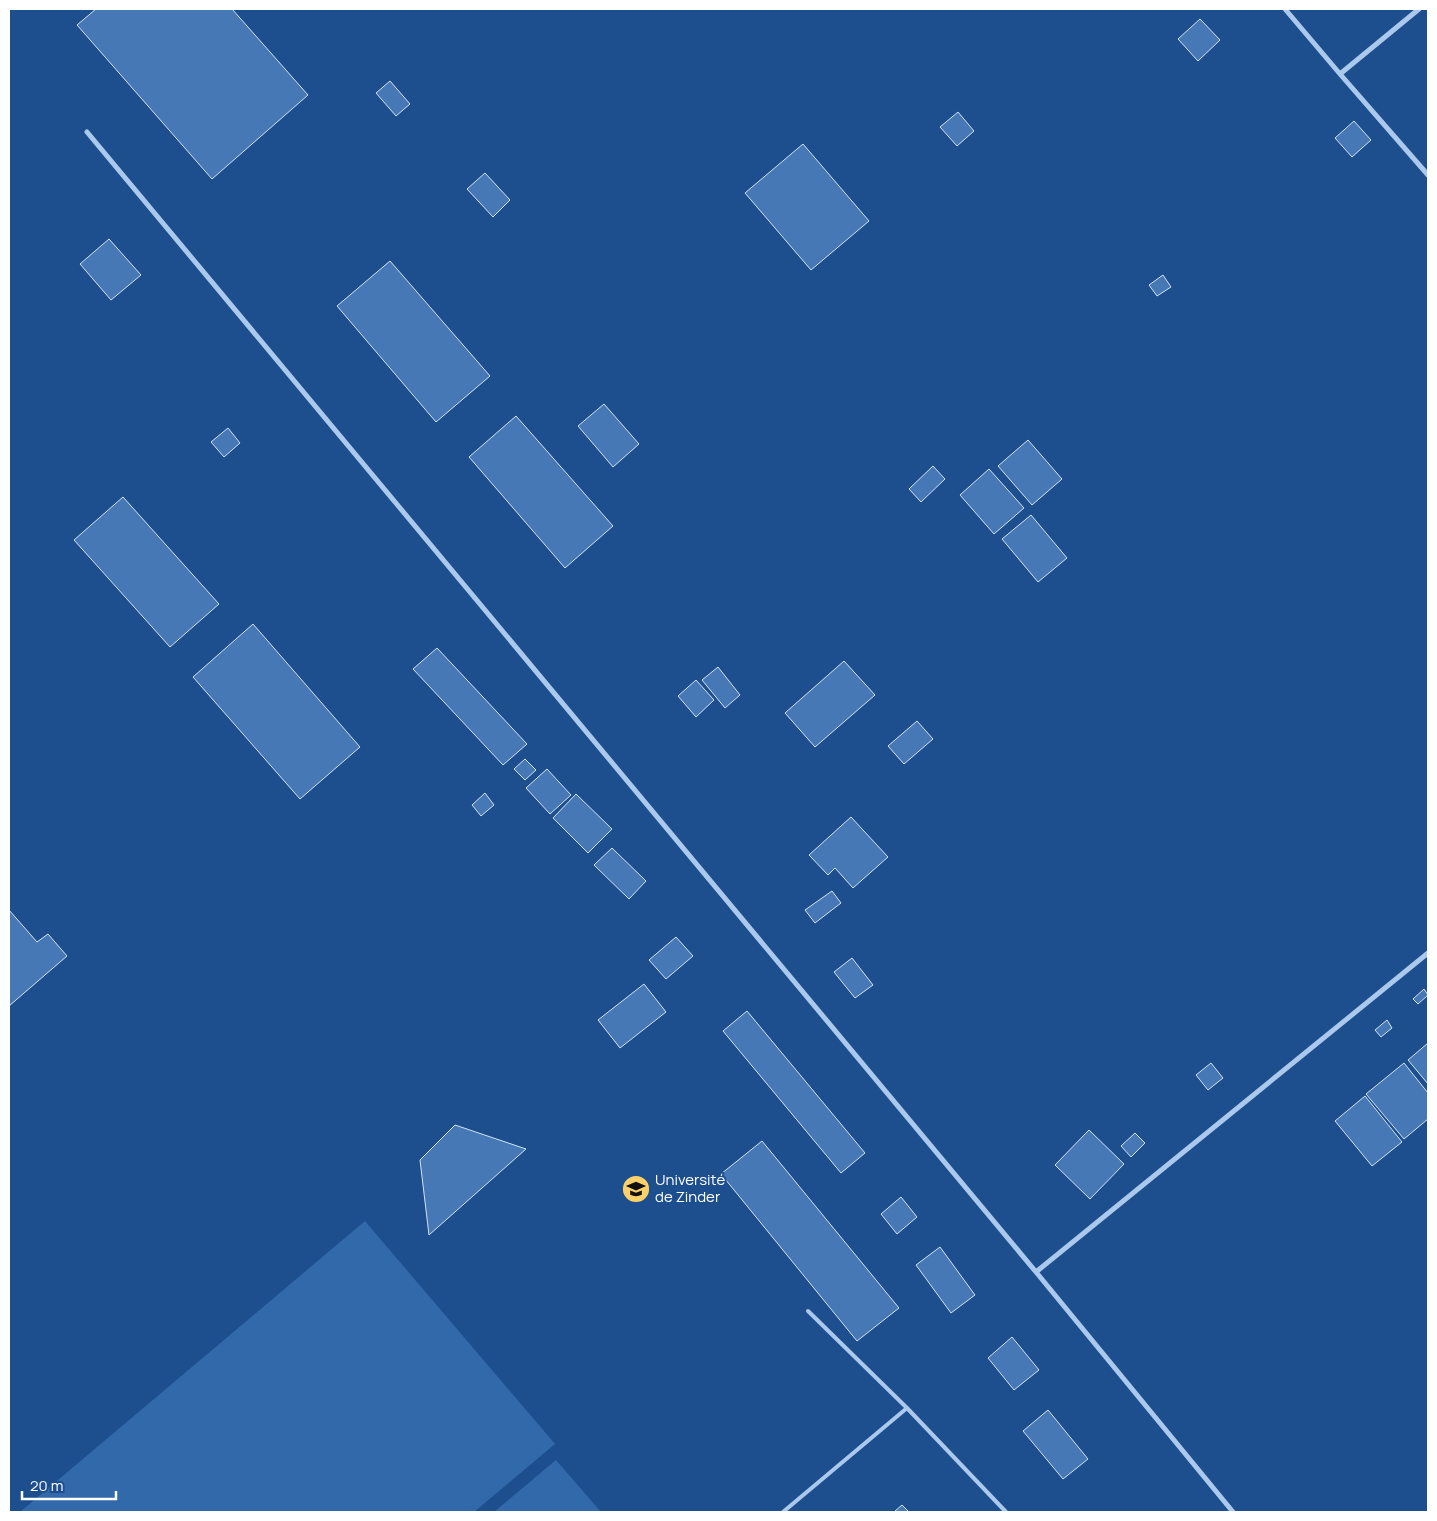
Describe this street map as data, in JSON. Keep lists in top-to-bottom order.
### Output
{
  "places": {
    "school or university": ["Université de Zinder"]
  },
  "scale_bar": "20 m"
}
